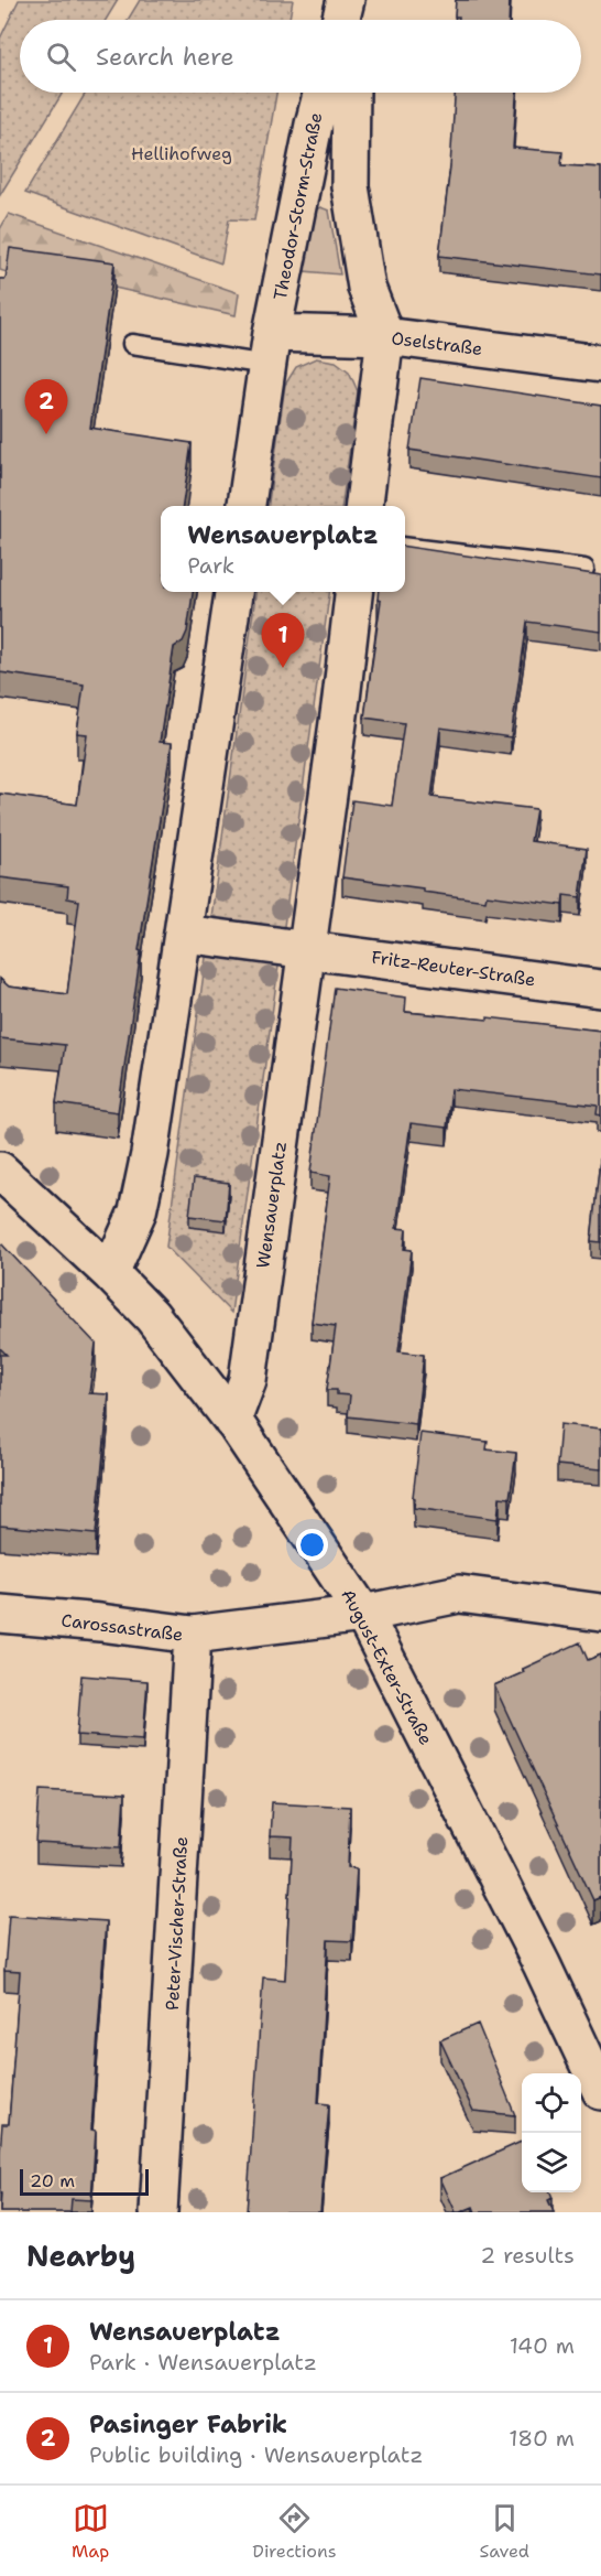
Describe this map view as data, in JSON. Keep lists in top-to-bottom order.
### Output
{
  "streets": {
    "street": [
      "Theodor-Storm-Straße",
      "Oselstraße",
      "Fritz-Reuter-Straße",
      "Wensauerplatz",
      "Carossastraße",
      "August-Exter-Straße",
      "Peter-Vischer-Straße"
    ]
  },
  "crossings": [
    ["Theodor-Storm-Straße", "Oselstraße"],
    ["Fritz-Reuter-Straße", "Wensauerplatz"],
    ["Wensauerplatz", "August-Exter-Straße"],
    ["Carossastraße", "August-Exter-Straße"],
    ["Carossastraße", "Peter-Vischer-Straße"]
  ],
  "parks": ["Hellihofweg"],
  "scale_bar": "20 m",
  "page": {
    "search": "Search here",
    "pins": ["2", "1"],
    "popup": ["Wensauerplatz", "Park"],
    "scale": "20 m",
    "heading": ["Nearby", "2 results"],
    "list": [
      {
        "mark": "1",
        "name": "Wensauerplatz",
        "note": "Park · Wensauerplatz",
        "value": "140 m"
      },
      {
        "mark": "2",
        "name": "Pasinger Fabrik",
        "note": "Public building · Wensauerplatz",
        "value": "180 m"
      }
    ],
    "nav": ["Map", "Directions", "Saved"]
  }
}
